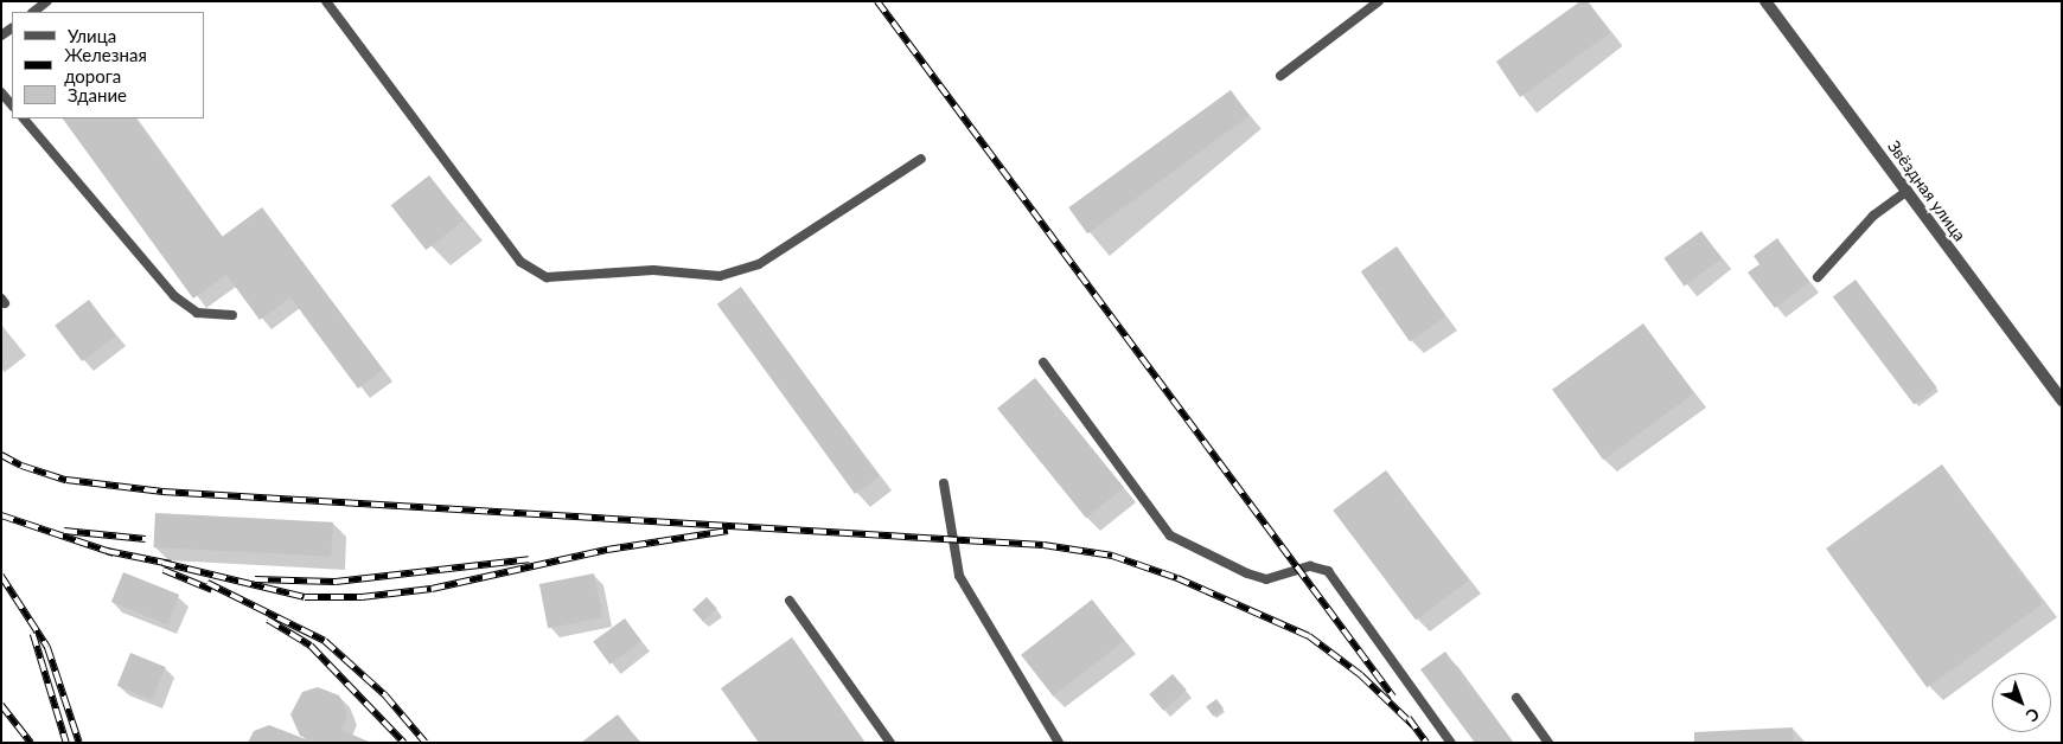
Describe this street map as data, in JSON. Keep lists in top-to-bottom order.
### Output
{
  "streets": {
    "street": ["Звёздная улица"]
  },
  "legend": ["Улица", "Железная дорога", "Здание"],
  "north": "bottom right"
}
